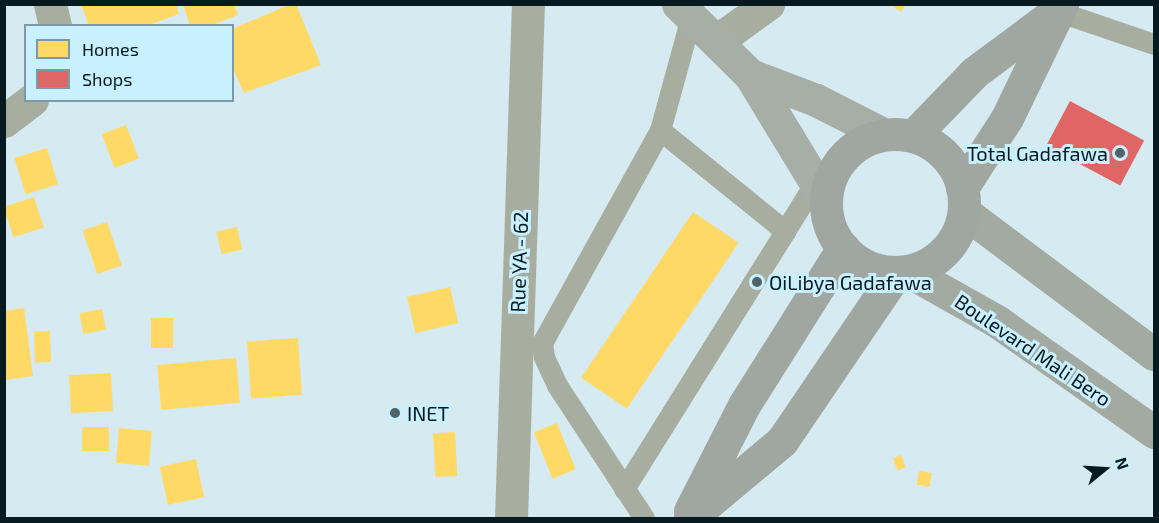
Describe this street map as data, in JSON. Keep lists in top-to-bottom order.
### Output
{
  "streets": {
    "main road": ["Boulevard Mali Bero"],
    "street": ["Rue YA - 62"]
  },
  "places": ["Total Gadafawa", "OiLibya Gadafawa", "INET"],
  "legend": ["Homes", "Shops"],
  "north": "right"
}
